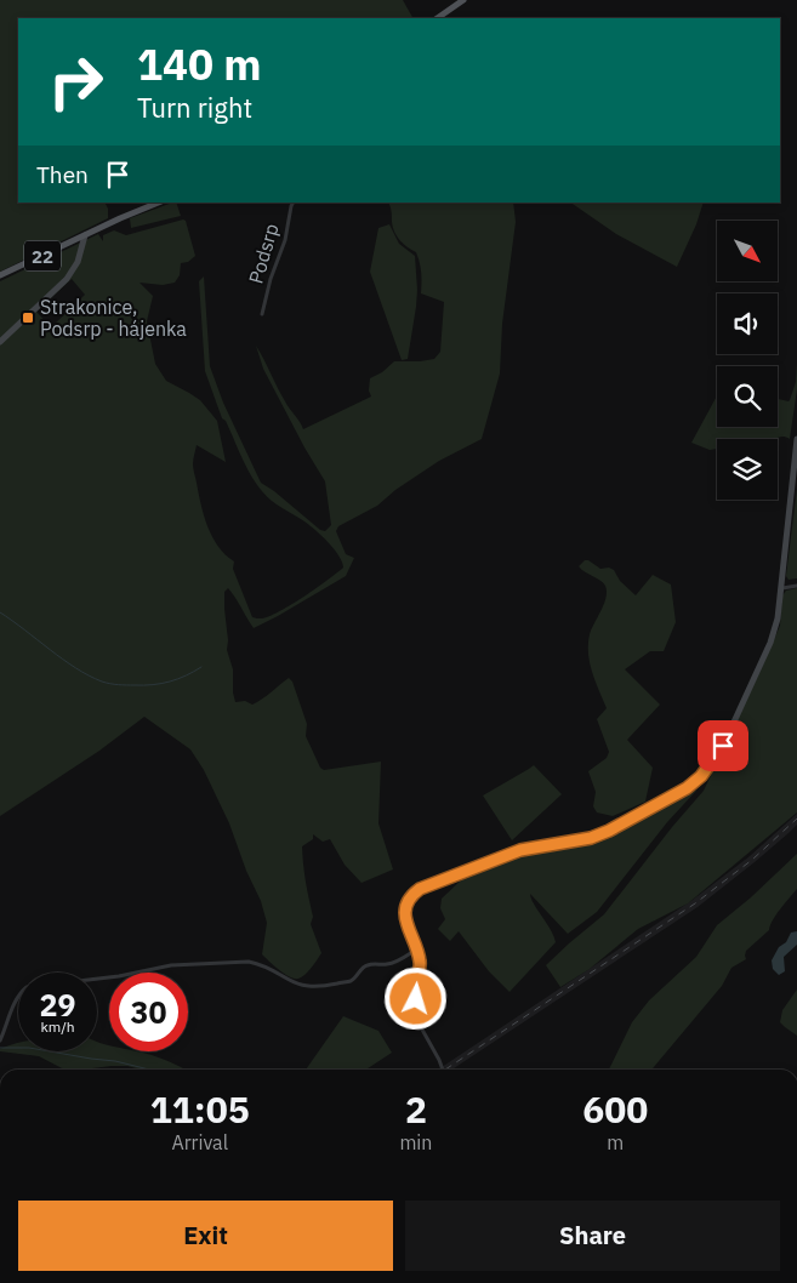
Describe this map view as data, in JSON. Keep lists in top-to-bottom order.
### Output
{
  "streets": {
    "main road": ["22"],
    "street": ["Podsrp"]
  },
  "places": {
    "transit": ["Strakonice, Podsrp - hájenka"]
  },
  "north": "bottom right",
  "page": {
    "turn": ["140 m", "Turn right"],
    "then": "Then",
    "speed": "29 km/h",
    "limit": "30",
    "eta": [
      "11:05",
      "Arrival",
      "2",
      "min",
      "600",
      "m"
    ],
    "buttons": ["Exit", "Share"]
  }
}
